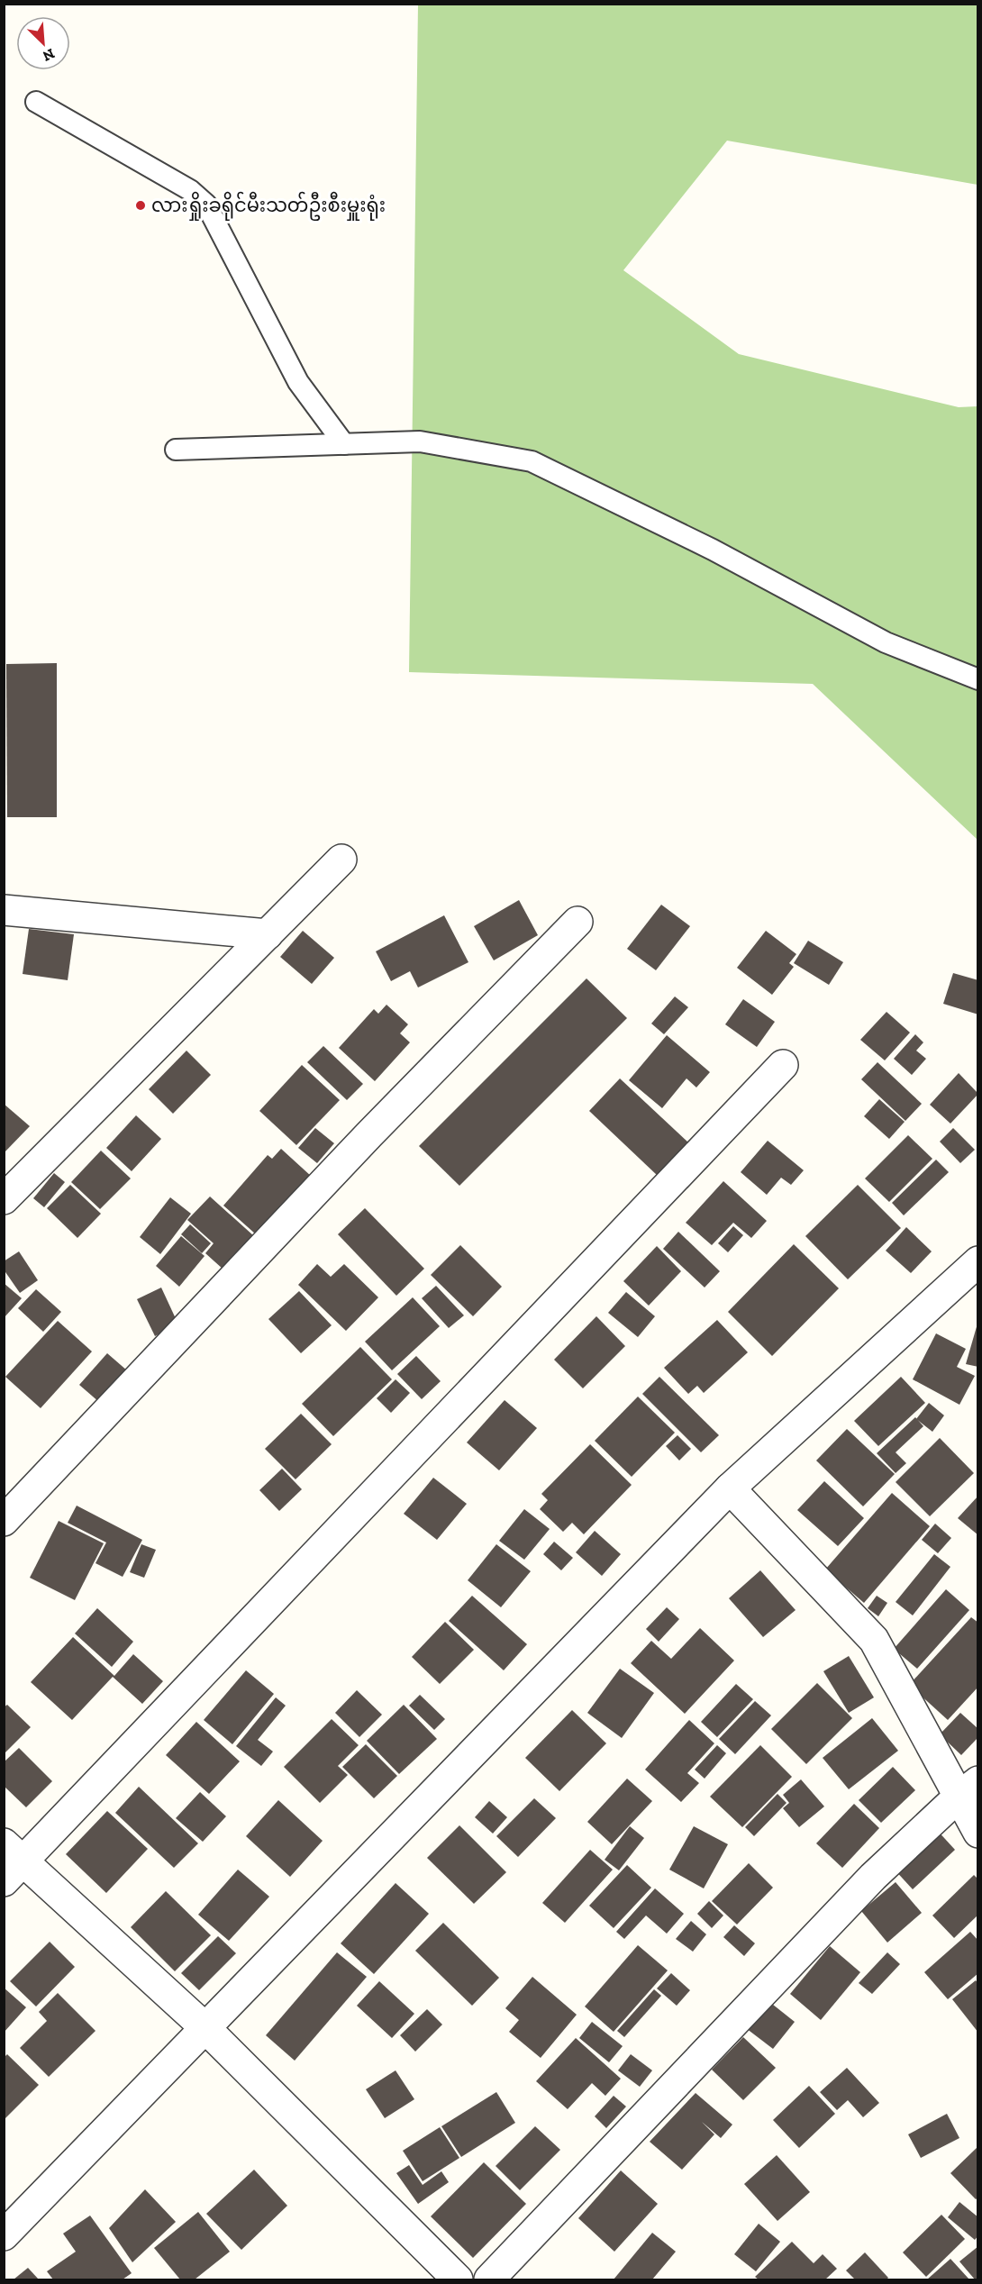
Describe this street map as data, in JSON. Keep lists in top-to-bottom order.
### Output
{
  "places": ["လားရှိုးခရိုင်မီးသတ်ဦးစီးမှူးရုံး"],
  "north": "bottom right"
}
